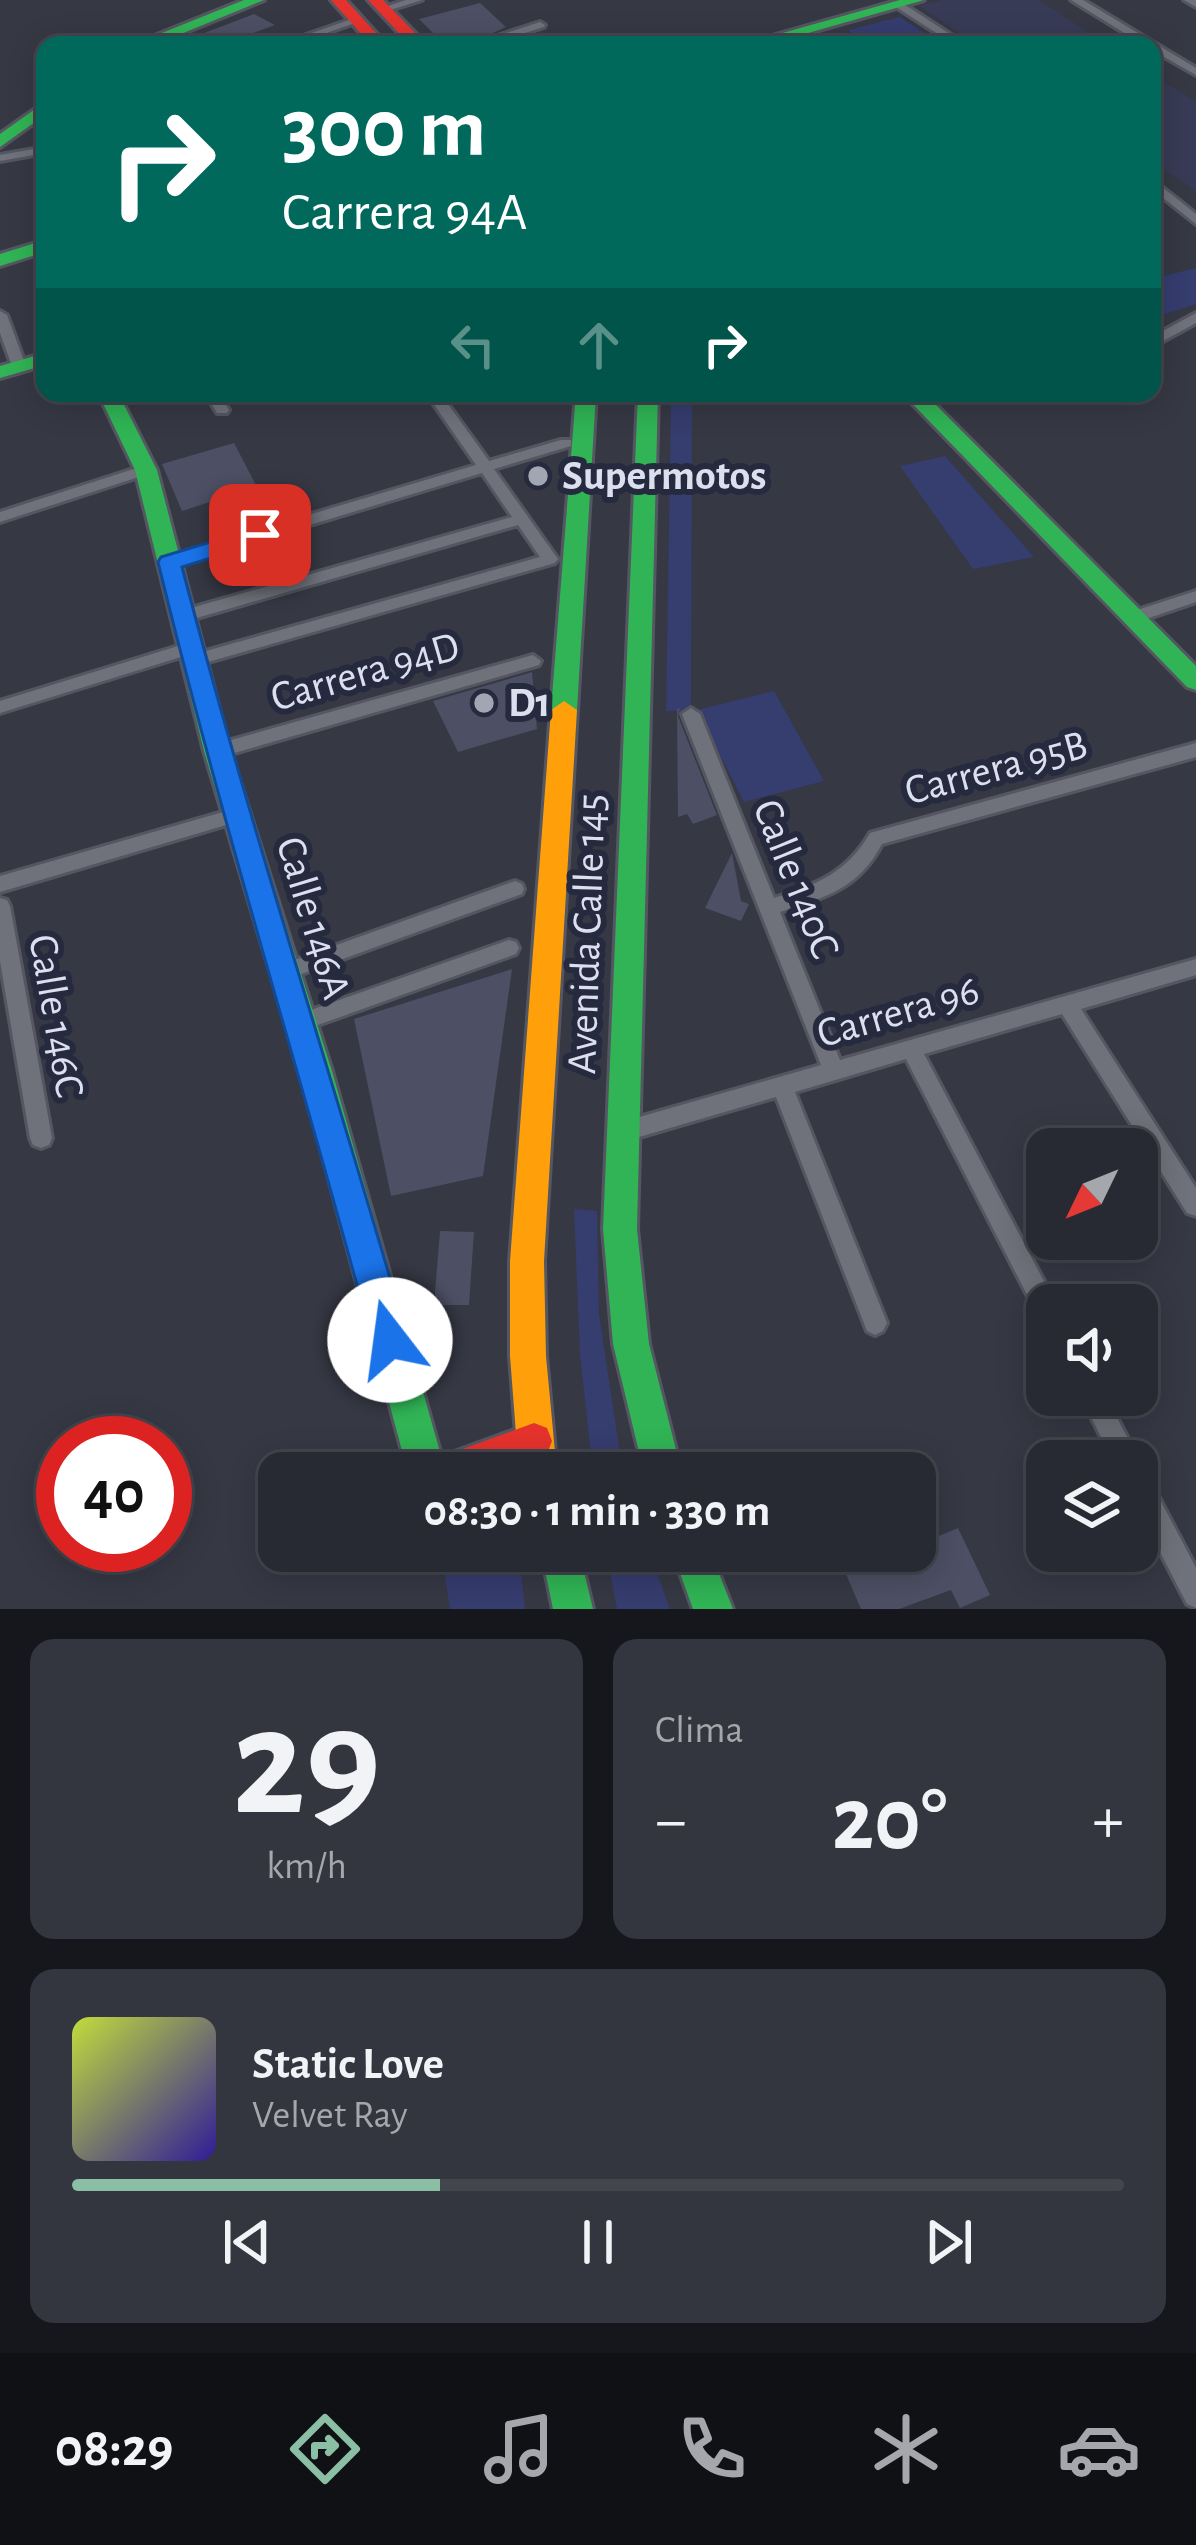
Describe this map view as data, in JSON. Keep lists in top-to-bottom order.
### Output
{
  "streets": {
    "main road": ["Calle 146A", "Avenida Calle 145"],
    "street": [
      "Carrera 94D",
      "Carrera 95B",
      "Calle 140C",
      "Carrera 96",
      "Calle 146C"
    ]
  },
  "crossings": [
    ["Carrera 94D", "Calle 146A"],
    ["Carrera 95B", "Calle 140C"],
    ["Calle 140C", "Carrera 96"],
    ["Avenida Calle 145", "Carrera 96"]
  ],
  "places": ["Supermotos", "D1"],
  "north": "bottom left",
  "page": {
    "turn": ["300 m", "Carrera 94A"],
    "limit": "40",
    "trip": "08:30 · 1 min · 330 m",
    "tile": [
      ["29", "km/h"],
      "Clima"
    ],
    "heat": ["−", "20°", "+"],
    "song": ["Static Love", "Velvet Ray"],
    "tabs": "08:29"
  }
}
